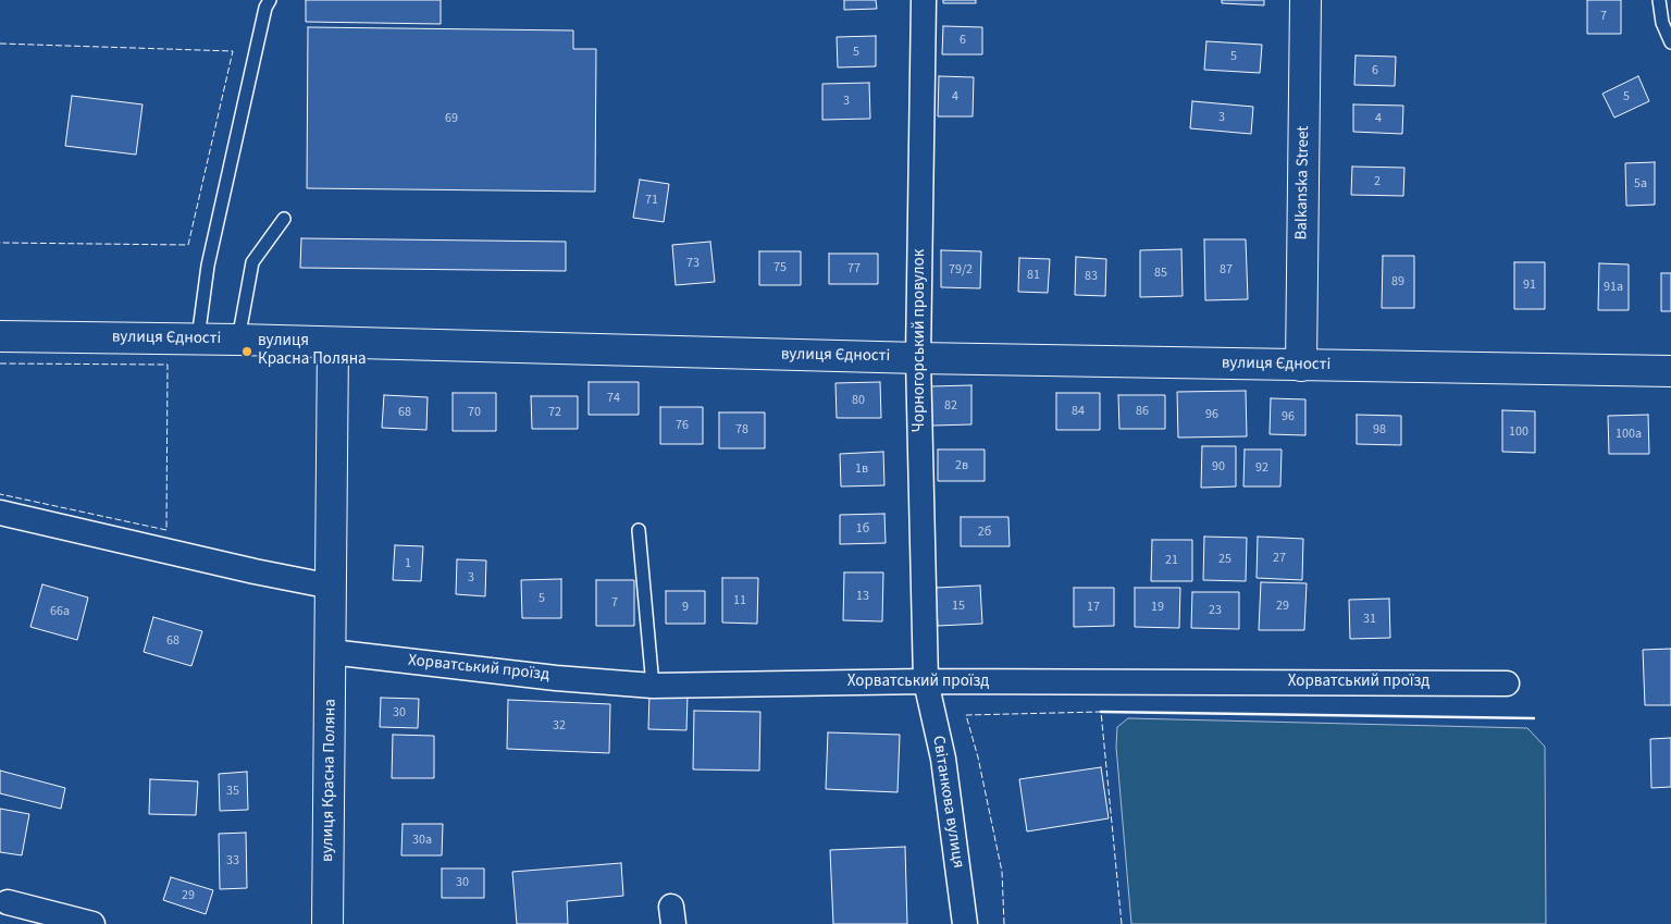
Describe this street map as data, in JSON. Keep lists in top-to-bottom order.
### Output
{
  "streets": {
    "main road": ["Balkanska Street", "вулиця Єдності", "вулиця Красна Поляна"],
    "street": ["Чорногорський провулок", "Хорватський проїзд", "Світанкова вулиця"]
  },
  "crossings": [
    ["Balkanska Street", "вулиця Єдності"],
    ["вулиця Єдності", "Чорногорський провулок"],
    ["вулиця Єдності", "вулиця Красна Поляна"],
    ["Чорногорський провулок", "Хорватський проїзд"],
    ["Чорногорський провулок", "Світанкова вулиця"],
    ["Хорватський проїзд", "вулиця Красна Поляна"],
    ["Хорватський проїзд", "Світанкова вулиця"]
  ],
  "places": ["вулиця Красна Поляна"],
  "house_numbers": [
    "7",
    "6",
    "5",
    "5",
    "6",
    "4",
    "5",
    "3",
    "3",
    "69",
    "4",
    "2",
    "5а",
    "71",
    "73",
    "75",
    "77",
    "79/2",
    "87",
    "85",
    "81",
    "83",
    "89",
    "91",
    "91а",
    "74",
    "80",
    "82",
    "84",
    "86",
    "68",
    "70",
    "72",
    "96",
    "96",
    "76",
    "78",
    "98",
    "100",
    "100а",
    "2в",
    "90",
    "92",
    "1в",
    "1б",
    "2б",
    "27",
    "25",
    "21",
    "1",
    "3",
    "13",
    "5",
    "11",
    "7",
    "15",
    "29",
    "9",
    "17",
    "19",
    "23",
    "66а",
    "31",
    "68",
    "30",
    "32",
    "35",
    "30а",
    "33",
    "30",
    "29"
  ]
}
